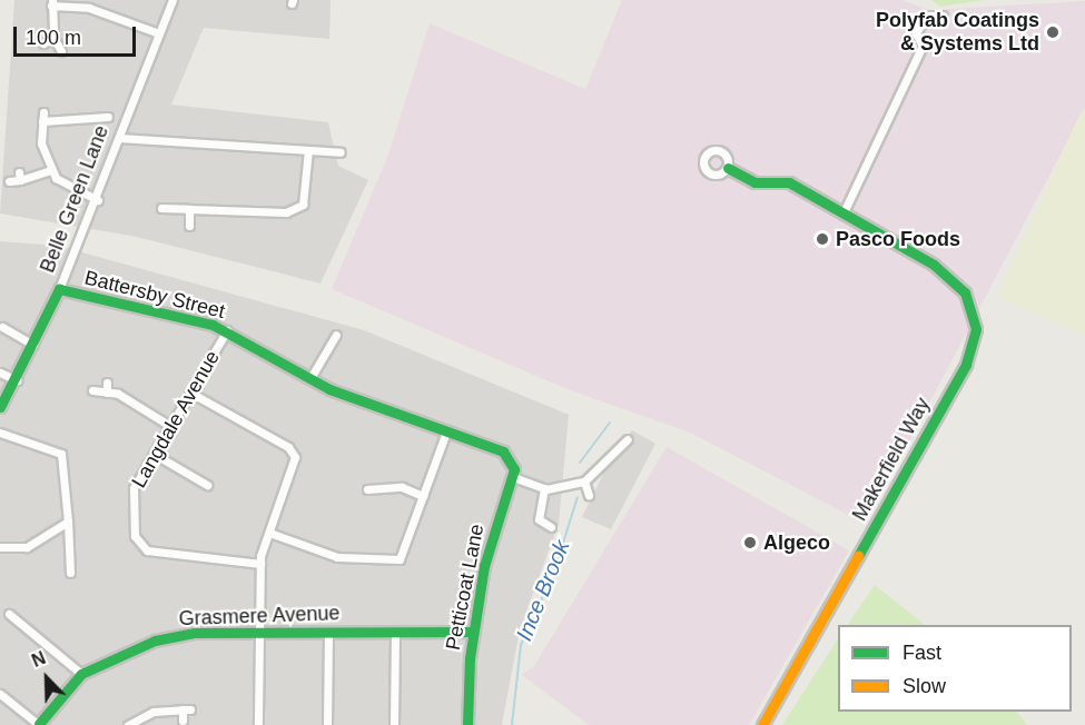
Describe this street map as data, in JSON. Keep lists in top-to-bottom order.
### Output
{
  "streets": {
    "street": [
      "Belle Green Lane",
      "Battersby Street",
      "Langdale Avenue",
      "Makerfield Way",
      "Petticoat Lane",
      "Grasmere Avenue"
    ]
  },
  "crossings": [
    ["Belle Green Lane", "Battersby Street"],
    ["Battersby Street", "Langdale Avenue"],
    ["Battersby Street", "Petticoat Lane"],
    ["Petticoat Lane", "Grasmere Avenue"]
  ],
  "water": ["Ince Brook"],
  "places": ["Polyfab Coatings & Systems Ltd", "Pasco Foods", "Algeco"],
  "legend": ["Fast", "Slow"],
  "scale_bar": "100 m",
  "north": "top left"
}
